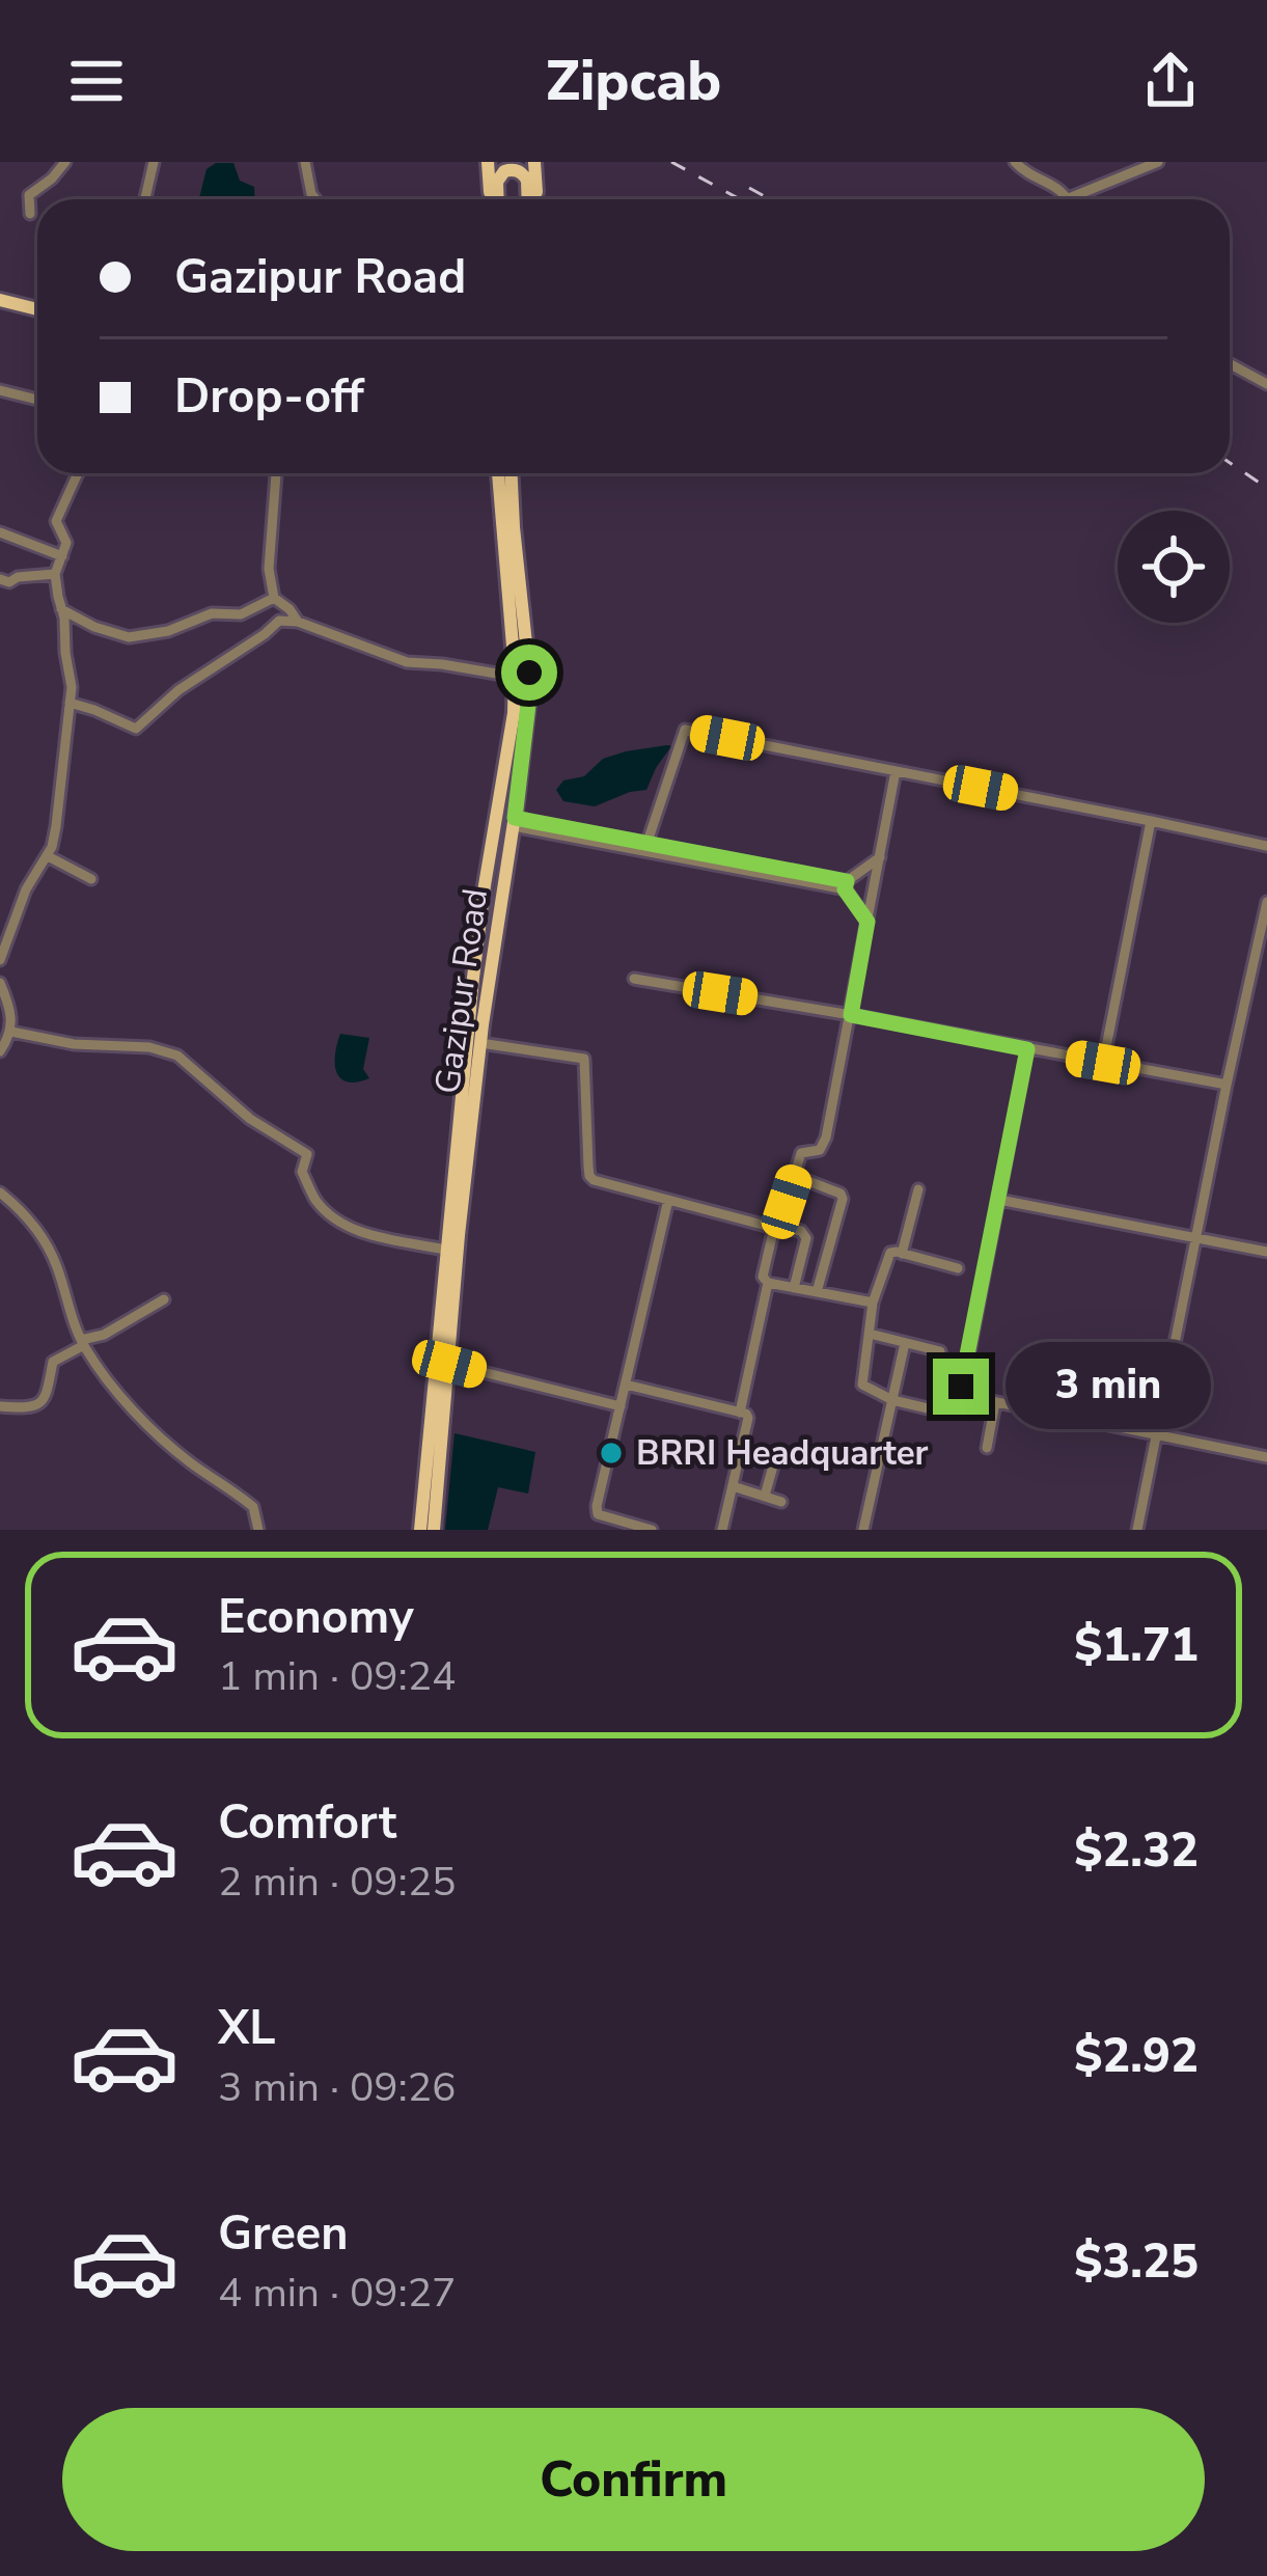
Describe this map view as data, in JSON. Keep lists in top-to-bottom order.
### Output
{
  "streets": {
    "main road": ["Gazipur Road"]
  },
  "places": ["BRRI Headquarter"],
  "page": {
    "header": "Zipcab",
    "banner": ["Gazipur Road", "Drop-off"],
    "bubble": "3 min",
    "list": [
      {
        "name": "Economy",
        "note": "1 min · 09:24",
        "value": "$1.71"
      },
      {
        "name": "Comfort",
        "note": "2 min · 09:25",
        "value": "$2.32"
      },
      {
        "name": "XL",
        "note": "3 min · 09:26",
        "value": "$2.92"
      },
      {
        "name": "Green",
        "note": "4 min · 09:27",
        "value": "$3.25"
      }
    ],
    "buttons": "Confirm"
  }
}
